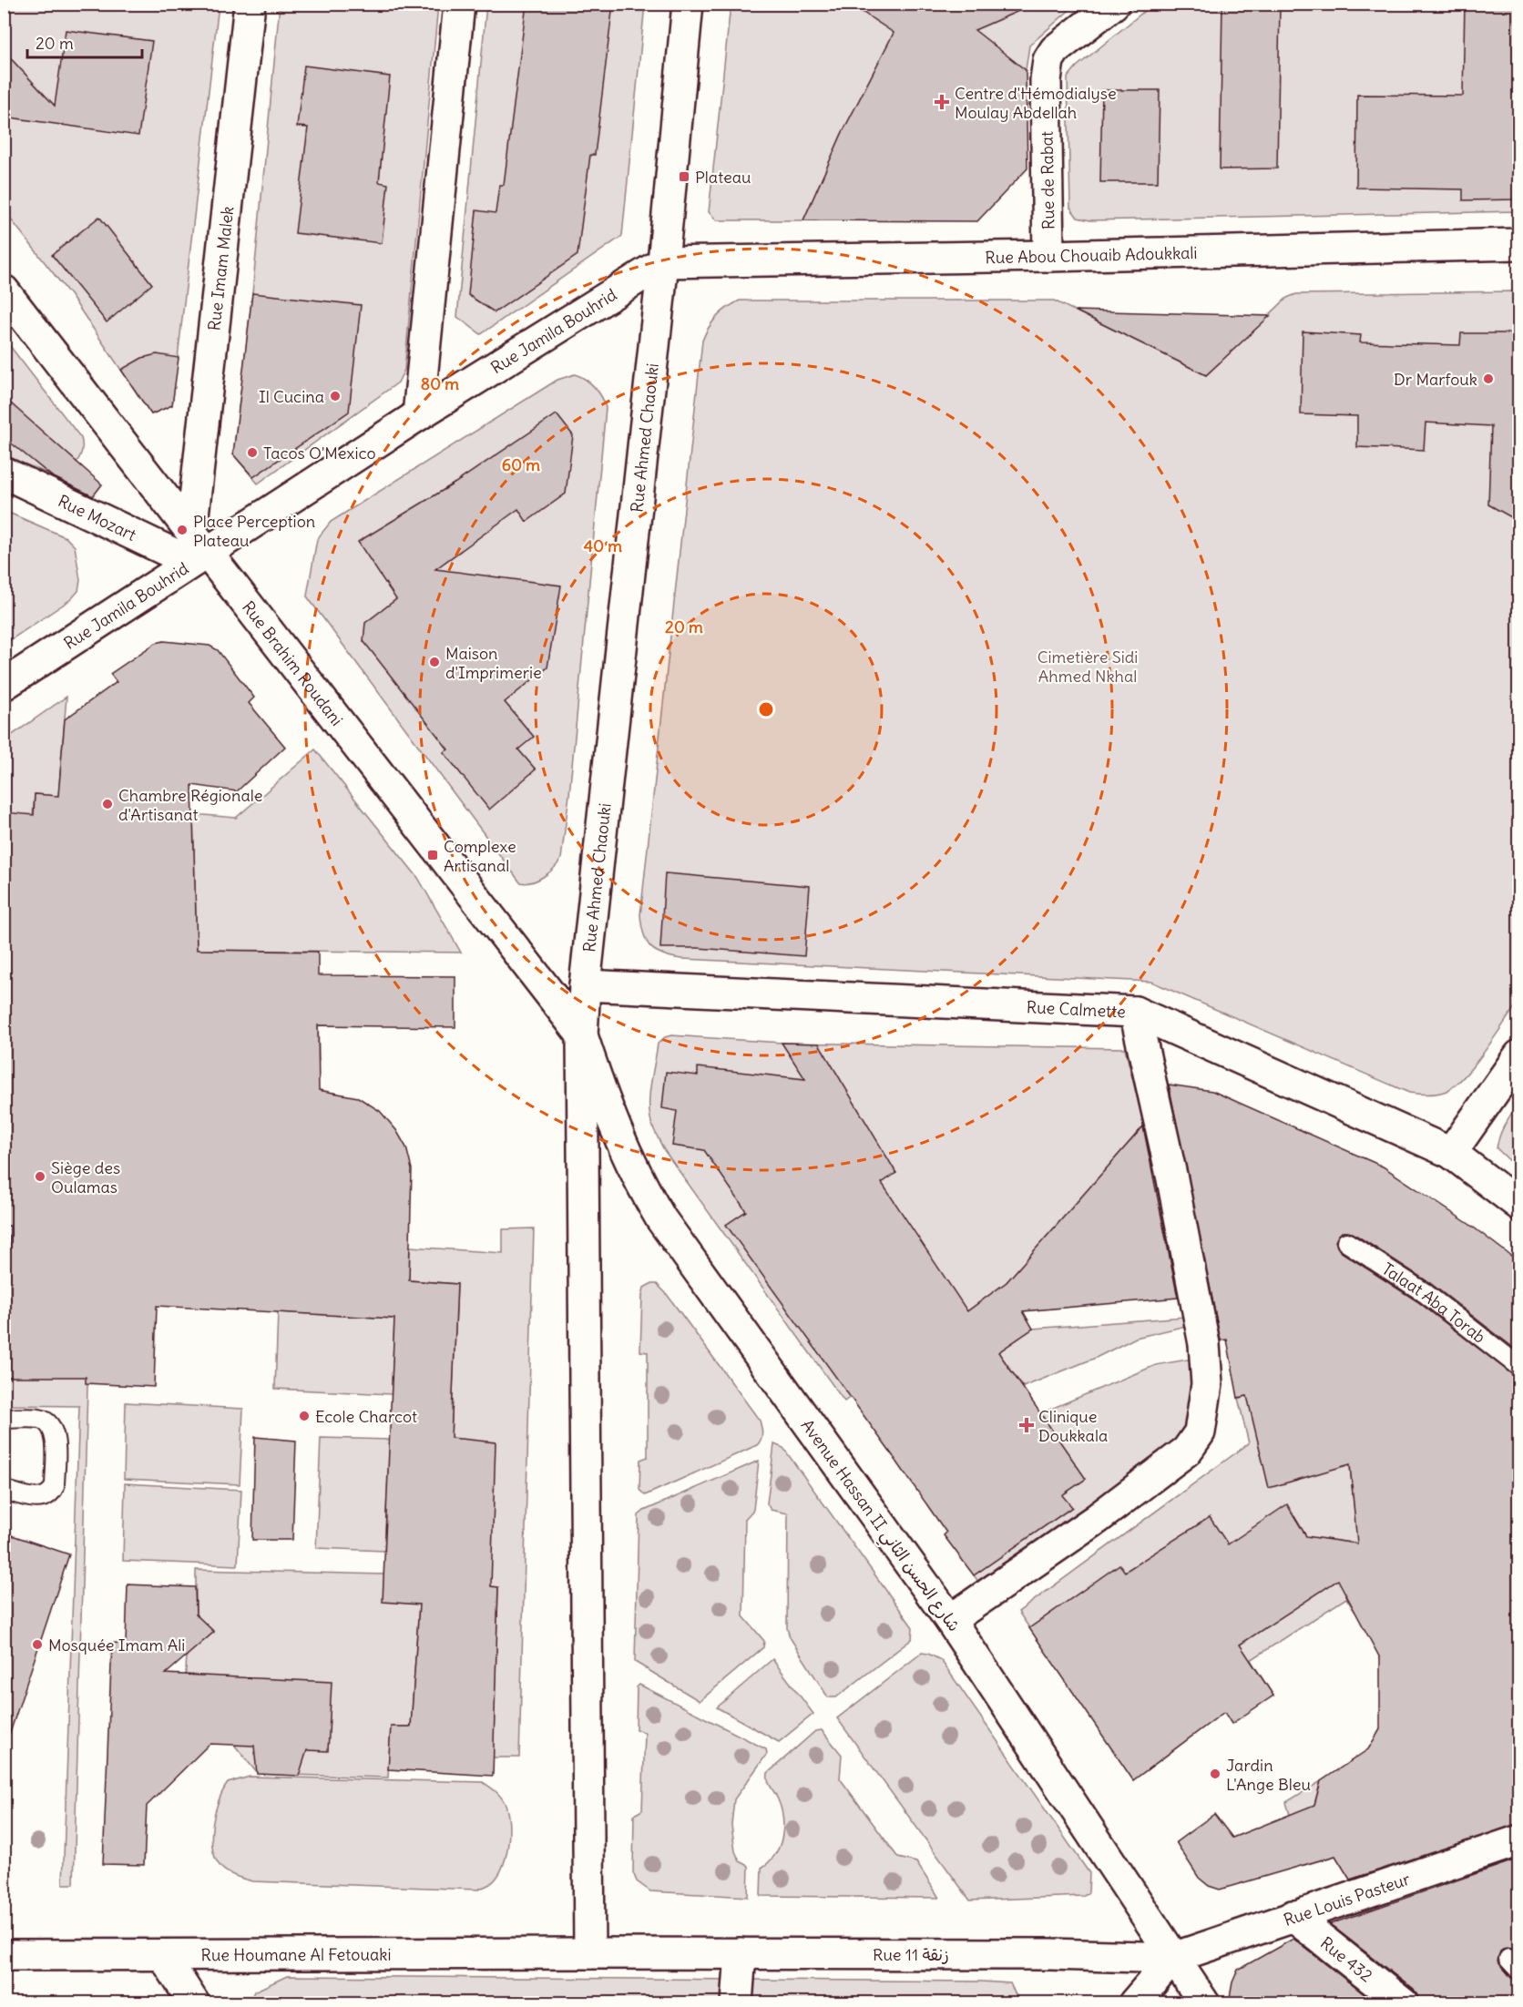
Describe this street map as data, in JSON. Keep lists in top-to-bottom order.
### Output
{
  "streets": {
    "street": [
      "Rue de Rabat",
      "Rue Abou Chouaib Adoukkali",
      "Rue Imam Malek",
      "Rue Jamila Bouhrid",
      "Rue Ahmed Chaouki",
      "Rue Mozart",
      "Rue Brahim Roudani",
      "Rue Calmette",
      "Avenue Hassan II شارع الحسن الثاني",
      "Rue Louis Pasteur",
      "Rue Houmane Al Fetouaki",
      "Rue 11 زنقة",
      "Rue 432"
    ],
    "lane": ["Talaat Aba Torab"]
  },
  "crossings": [
    ["Rue de Rabat", "Rue Abou Chouaib Adoukkali"],
    ["Rue Abou Chouaib Adoukkali", "Rue Jamila Bouhrid"],
    ["Rue Abou Chouaib Adoukkali", "Rue Ahmed Chaouki"],
    ["Rue Imam Malek", "Rue Jamila Bouhrid"],
    ["Rue Imam Malek", "Rue Mozart"],
    ["Rue Imam Malek", "Rue Brahim Roudani"],
    ["Rue Jamila Bouhrid", "Rue Ahmed Chaouki"],
    ["Rue Jamila Bouhrid", "Rue Mozart"],
    ["Rue Jamila Bouhrid", "Rue Brahim Roudani"],
    ["Rue Ahmed Chaouki", "Rue Brahim Roudani"],
    ["Rue Ahmed Chaouki", "Rue Calmette"],
    ["Rue Ahmed Chaouki", "Avenue Hassan II شارع الحسن الثاني"],
    ["Rue Ahmed Chaouki", "Rue Houmane Al Fetouaki"],
    ["Rue Ahmed Chaouki", "Rue 11 زنقة"],
    ["Rue Mozart", "Rue Brahim Roudani"],
    ["Rue Brahim Roudani", "Avenue Hassan II شارع الحسن الثاني"],
    ["Avenue Hassan II شارع الحسن الثاني", "Rue Louis Pasteur"],
    ["Avenue Hassan II شارع الحسن الثاني", "Rue 11 زنقة"],
    ["Rue Louis Pasteur", "Rue 11 زنقة"],
    ["Rue Louis Pasteur", "Rue 432"],
    ["Rue Houmane Al Fetouaki", "Rue 11 زنقة"]
  ],
  "parks": ["Cimetière Sidi Ahmed Nkhal"],
  "places": {
    "health": ["Centre d'Hémodialyse Moulay Abdellah", "Clinique Doukkala"],
    "transit": ["Plateau", "Complexe Artisanal"],
    "other": [
      "Dr Marfouk",
      "Il Cucina",
      "Tacos O'Mexico",
      "Place Perception Plateau",
      "Maison d'Imprimerie",
      "Chambre Régionale d'Artisanat",
      "Siège des Oulamas",
      "Ecole Charcot",
      "Mosquée Imam Ali",
      "Jardin L'Ange Bleu"
    ]
  },
  "scale_bar": "20 m",
  "rings": [
    "80 m",
    "60 m",
    "40 m",
    "20 m"
  ]
}
